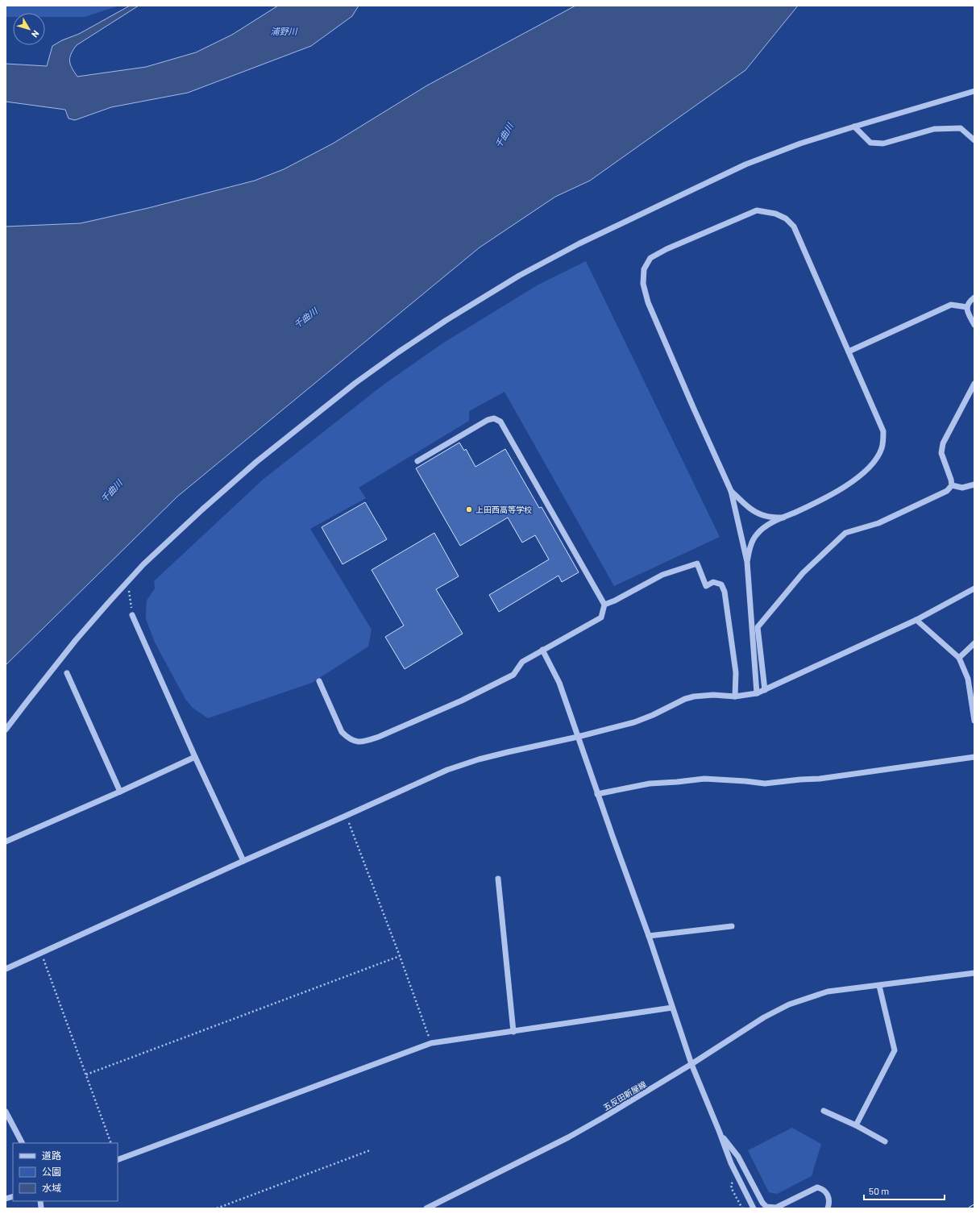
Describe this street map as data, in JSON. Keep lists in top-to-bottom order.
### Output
{
  "streets": {
    "street": ["五反田新屋線"]
  },
  "water": ["浦野川", "千曲川"],
  "places": ["上田西高等学校"],
  "legend": ["道路", "公園", "水域"],
  "scale_bar": "50 m",
  "north": "bottom right"
}
